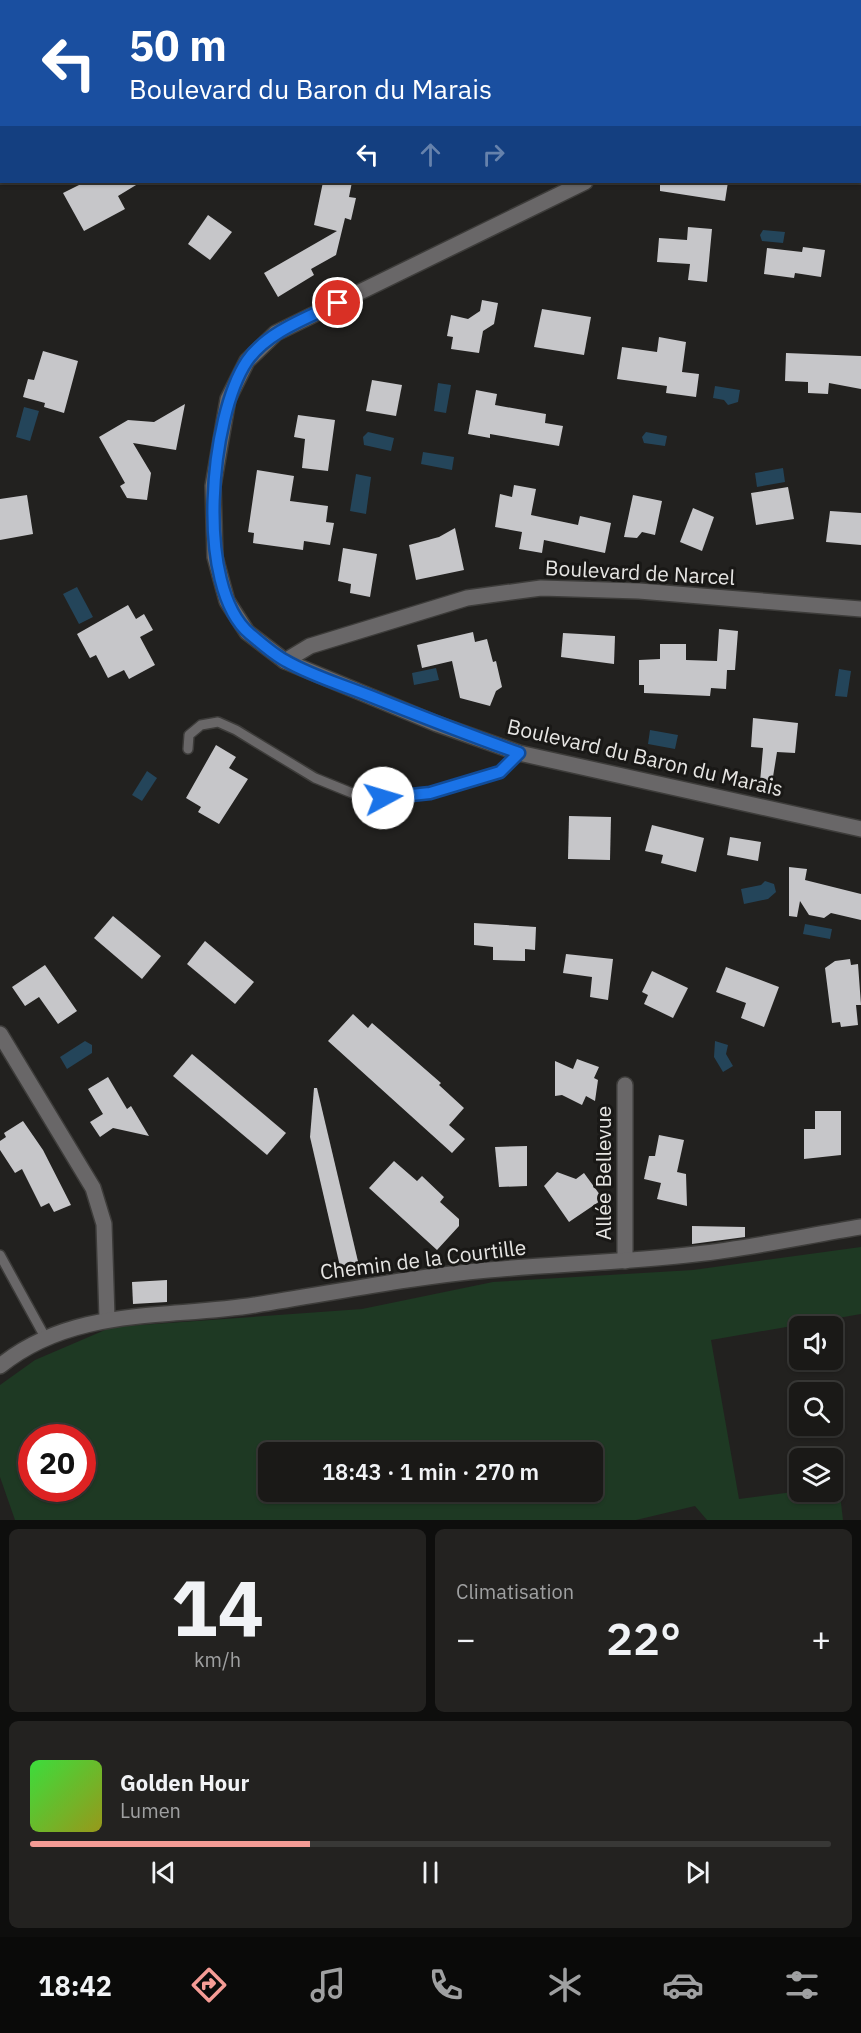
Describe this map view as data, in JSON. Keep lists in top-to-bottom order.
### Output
{
  "streets": {
    "street": [
      "Boulevard de Narcel",
      "Boulevard du Baron du Marais",
      "Allée Bellevue",
      "Chemin de la Courtille"
    ]
  },
  "crossings": [
    ["Boulevard de Narcel", "Boulevard du Baron du Marais"],
    ["Allée Bellevue", "Chemin de la Courtille"]
  ],
  "page": {
    "turn": ["50 m", "Boulevard du Baron du Marais"],
    "limit": "20",
    "trip": "18:43 · 1 min · 270 m",
    "tile": [
      ["14", "km/h"],
      "Climatisation"
    ],
    "heat": ["−", "22°", "+"],
    "song": ["Golden Hour", "Lumen"],
    "tabs": "18:42"
  }
}
